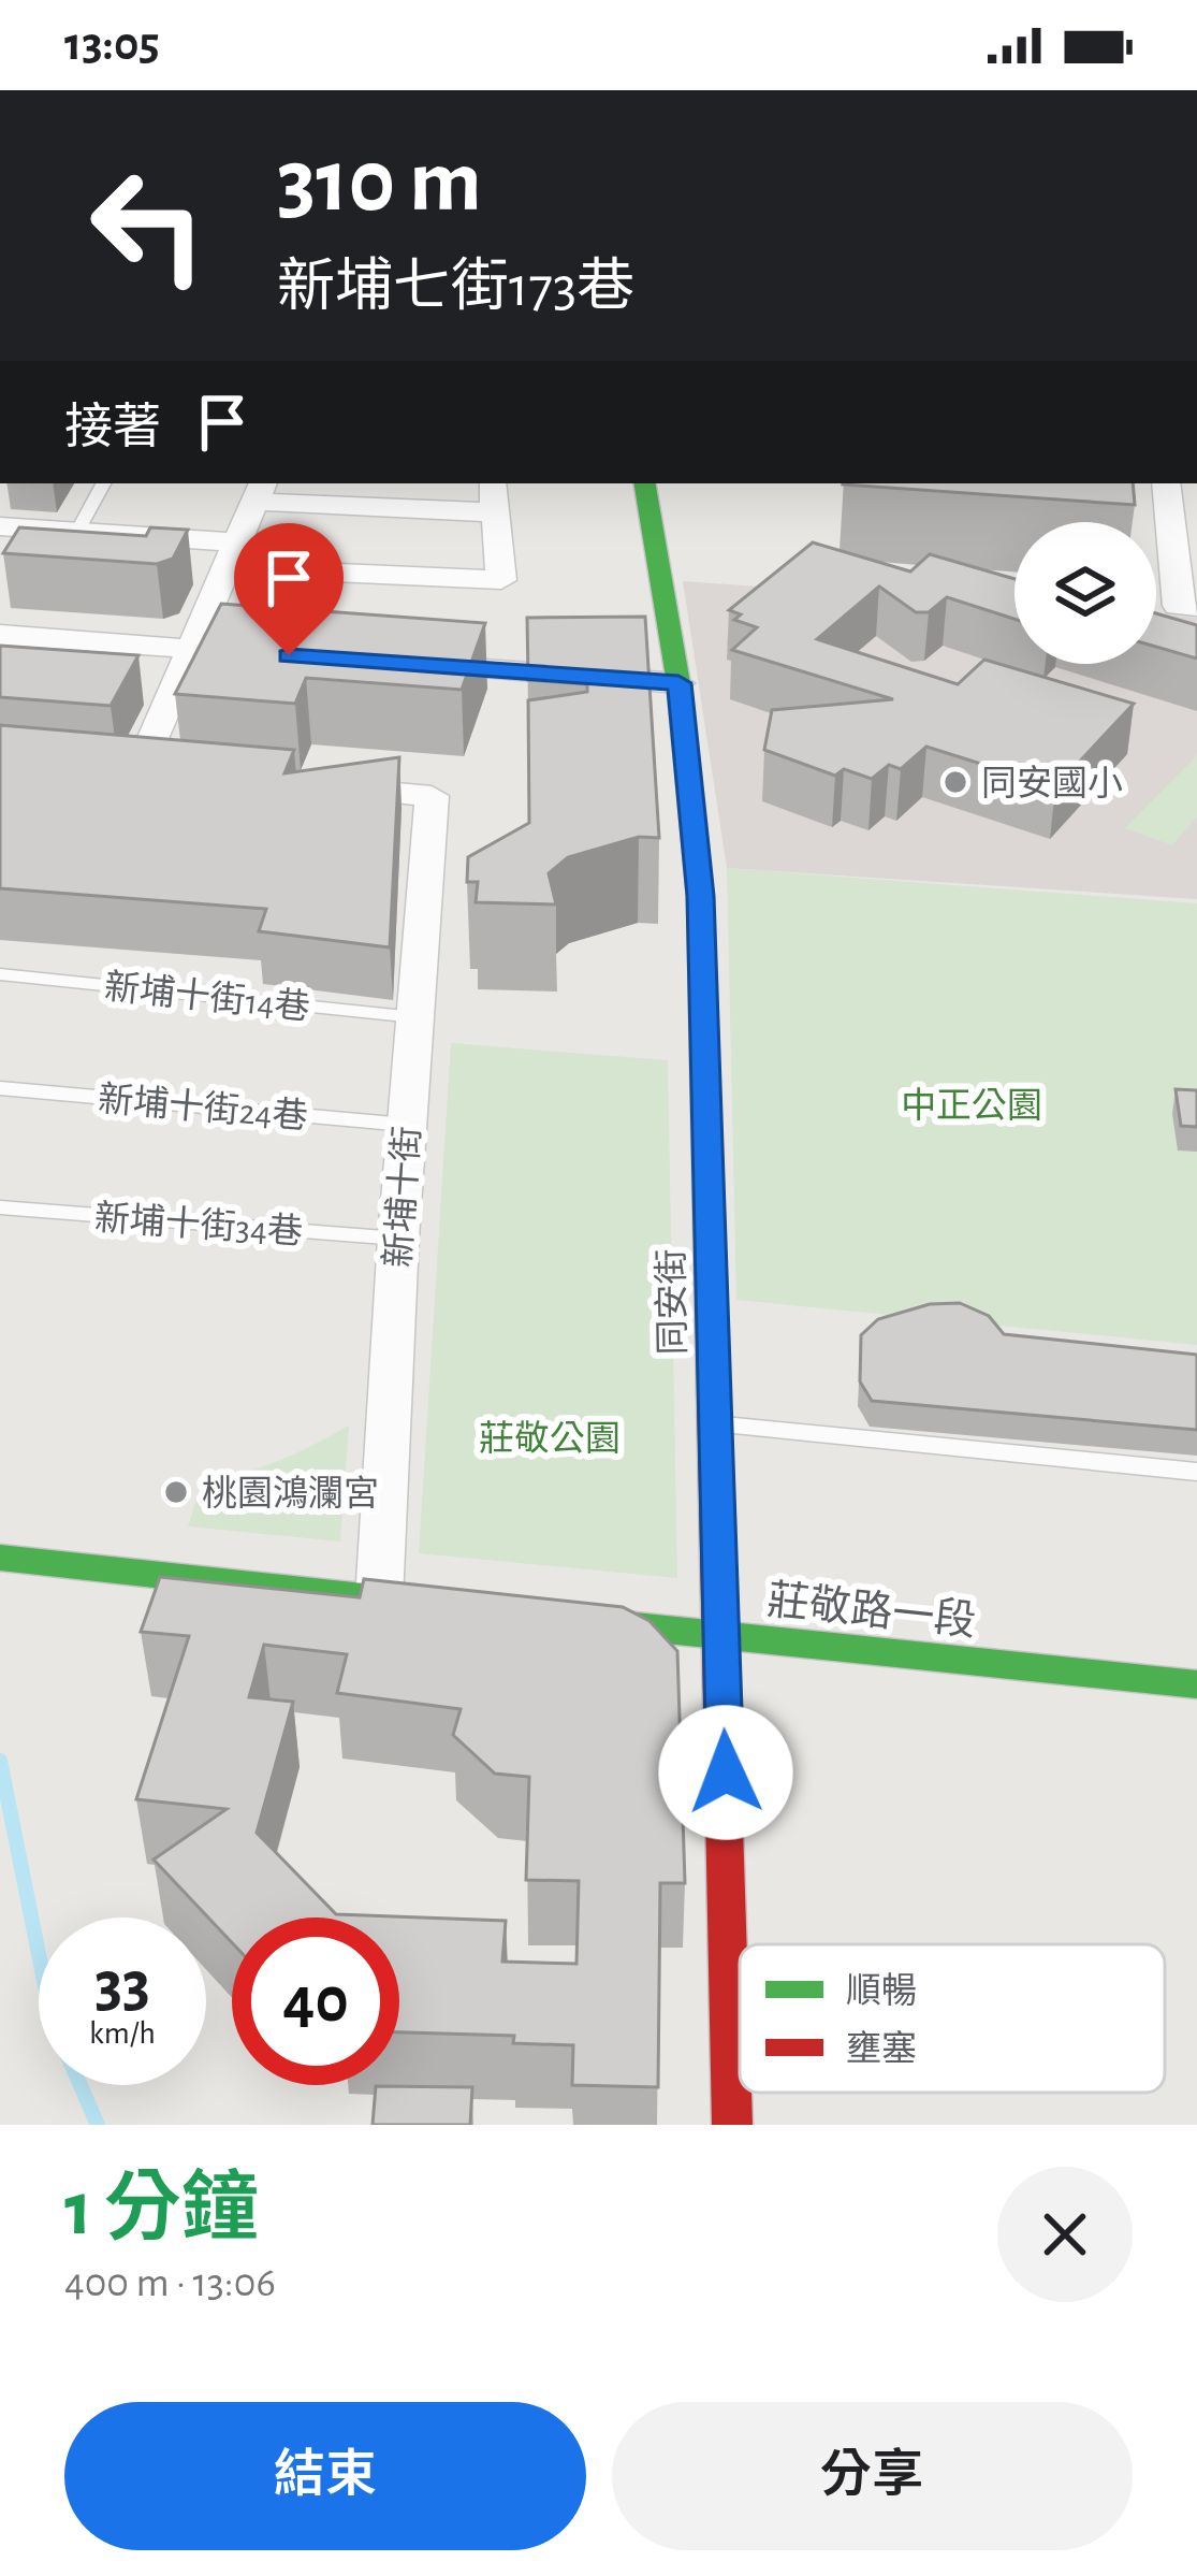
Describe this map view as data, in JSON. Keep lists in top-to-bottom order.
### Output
{
  "streets": {
    "street": ["新埔十街", "同安街", "莊敬路一段"],
    "lane": ["新埔十街14巷", "新埔十街24巷", "新埔十街34巷"]
  },
  "crossings": [
    ["新埔十街14巷", "新埔十街"],
    ["新埔十街24巷", "新埔十街"],
    ["新埔十街", "新埔十街34巷"],
    ["同安街", "莊敬路一段"]
  ],
  "parks": ["中正公園", "莊敬公園"],
  "places": ["同安國小", "桃園鴻瀾宮"],
  "legend": ["順暢", "壅塞"],
  "page": {
    "status": "13:05",
    "turn": ["310 m", "新埔七街173巷"],
    "then": "接著",
    "speed": "33 km/h",
    "limit": "40",
    "heading": ["1 分鐘", "400 m · 13:06"],
    "buttons": ["結束", "分享"]
  }
}
